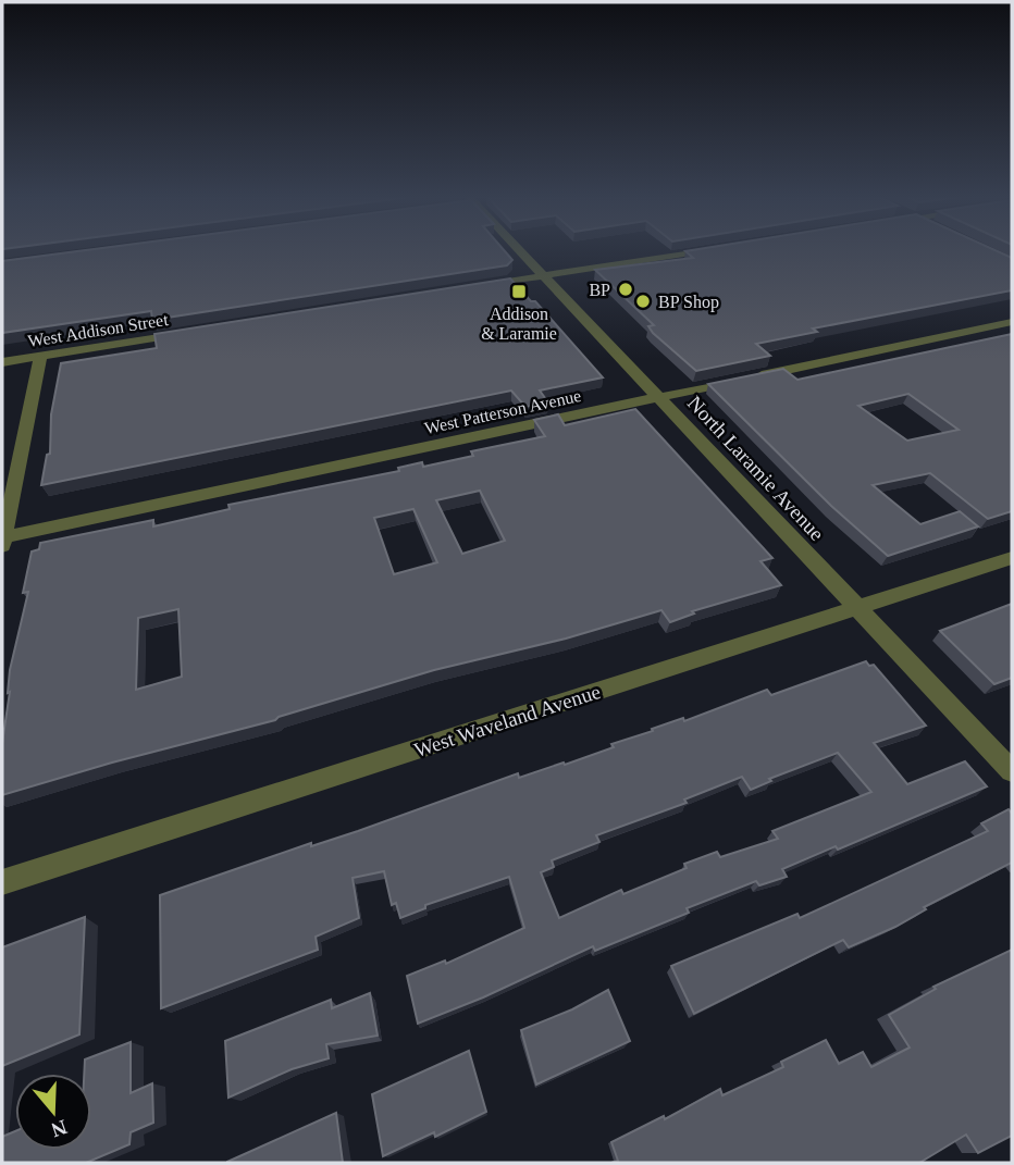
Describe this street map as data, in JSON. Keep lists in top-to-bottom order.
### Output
{
  "streets": {
    "street": [
      "West Addison Street",
      "West Patterson Avenue",
      "North Laramie Avenue",
      "West Waveland Avenue"
    ]
  },
  "crossings": [
    ["West Patterson Avenue", "North Laramie Avenue"],
    ["North Laramie Avenue", "West Waveland Avenue"]
  ],
  "places": {
    "other": ["BP", "BP Shop"],
    "transit": ["Addison & Laramie"]
  },
  "north": "bottom"
}
